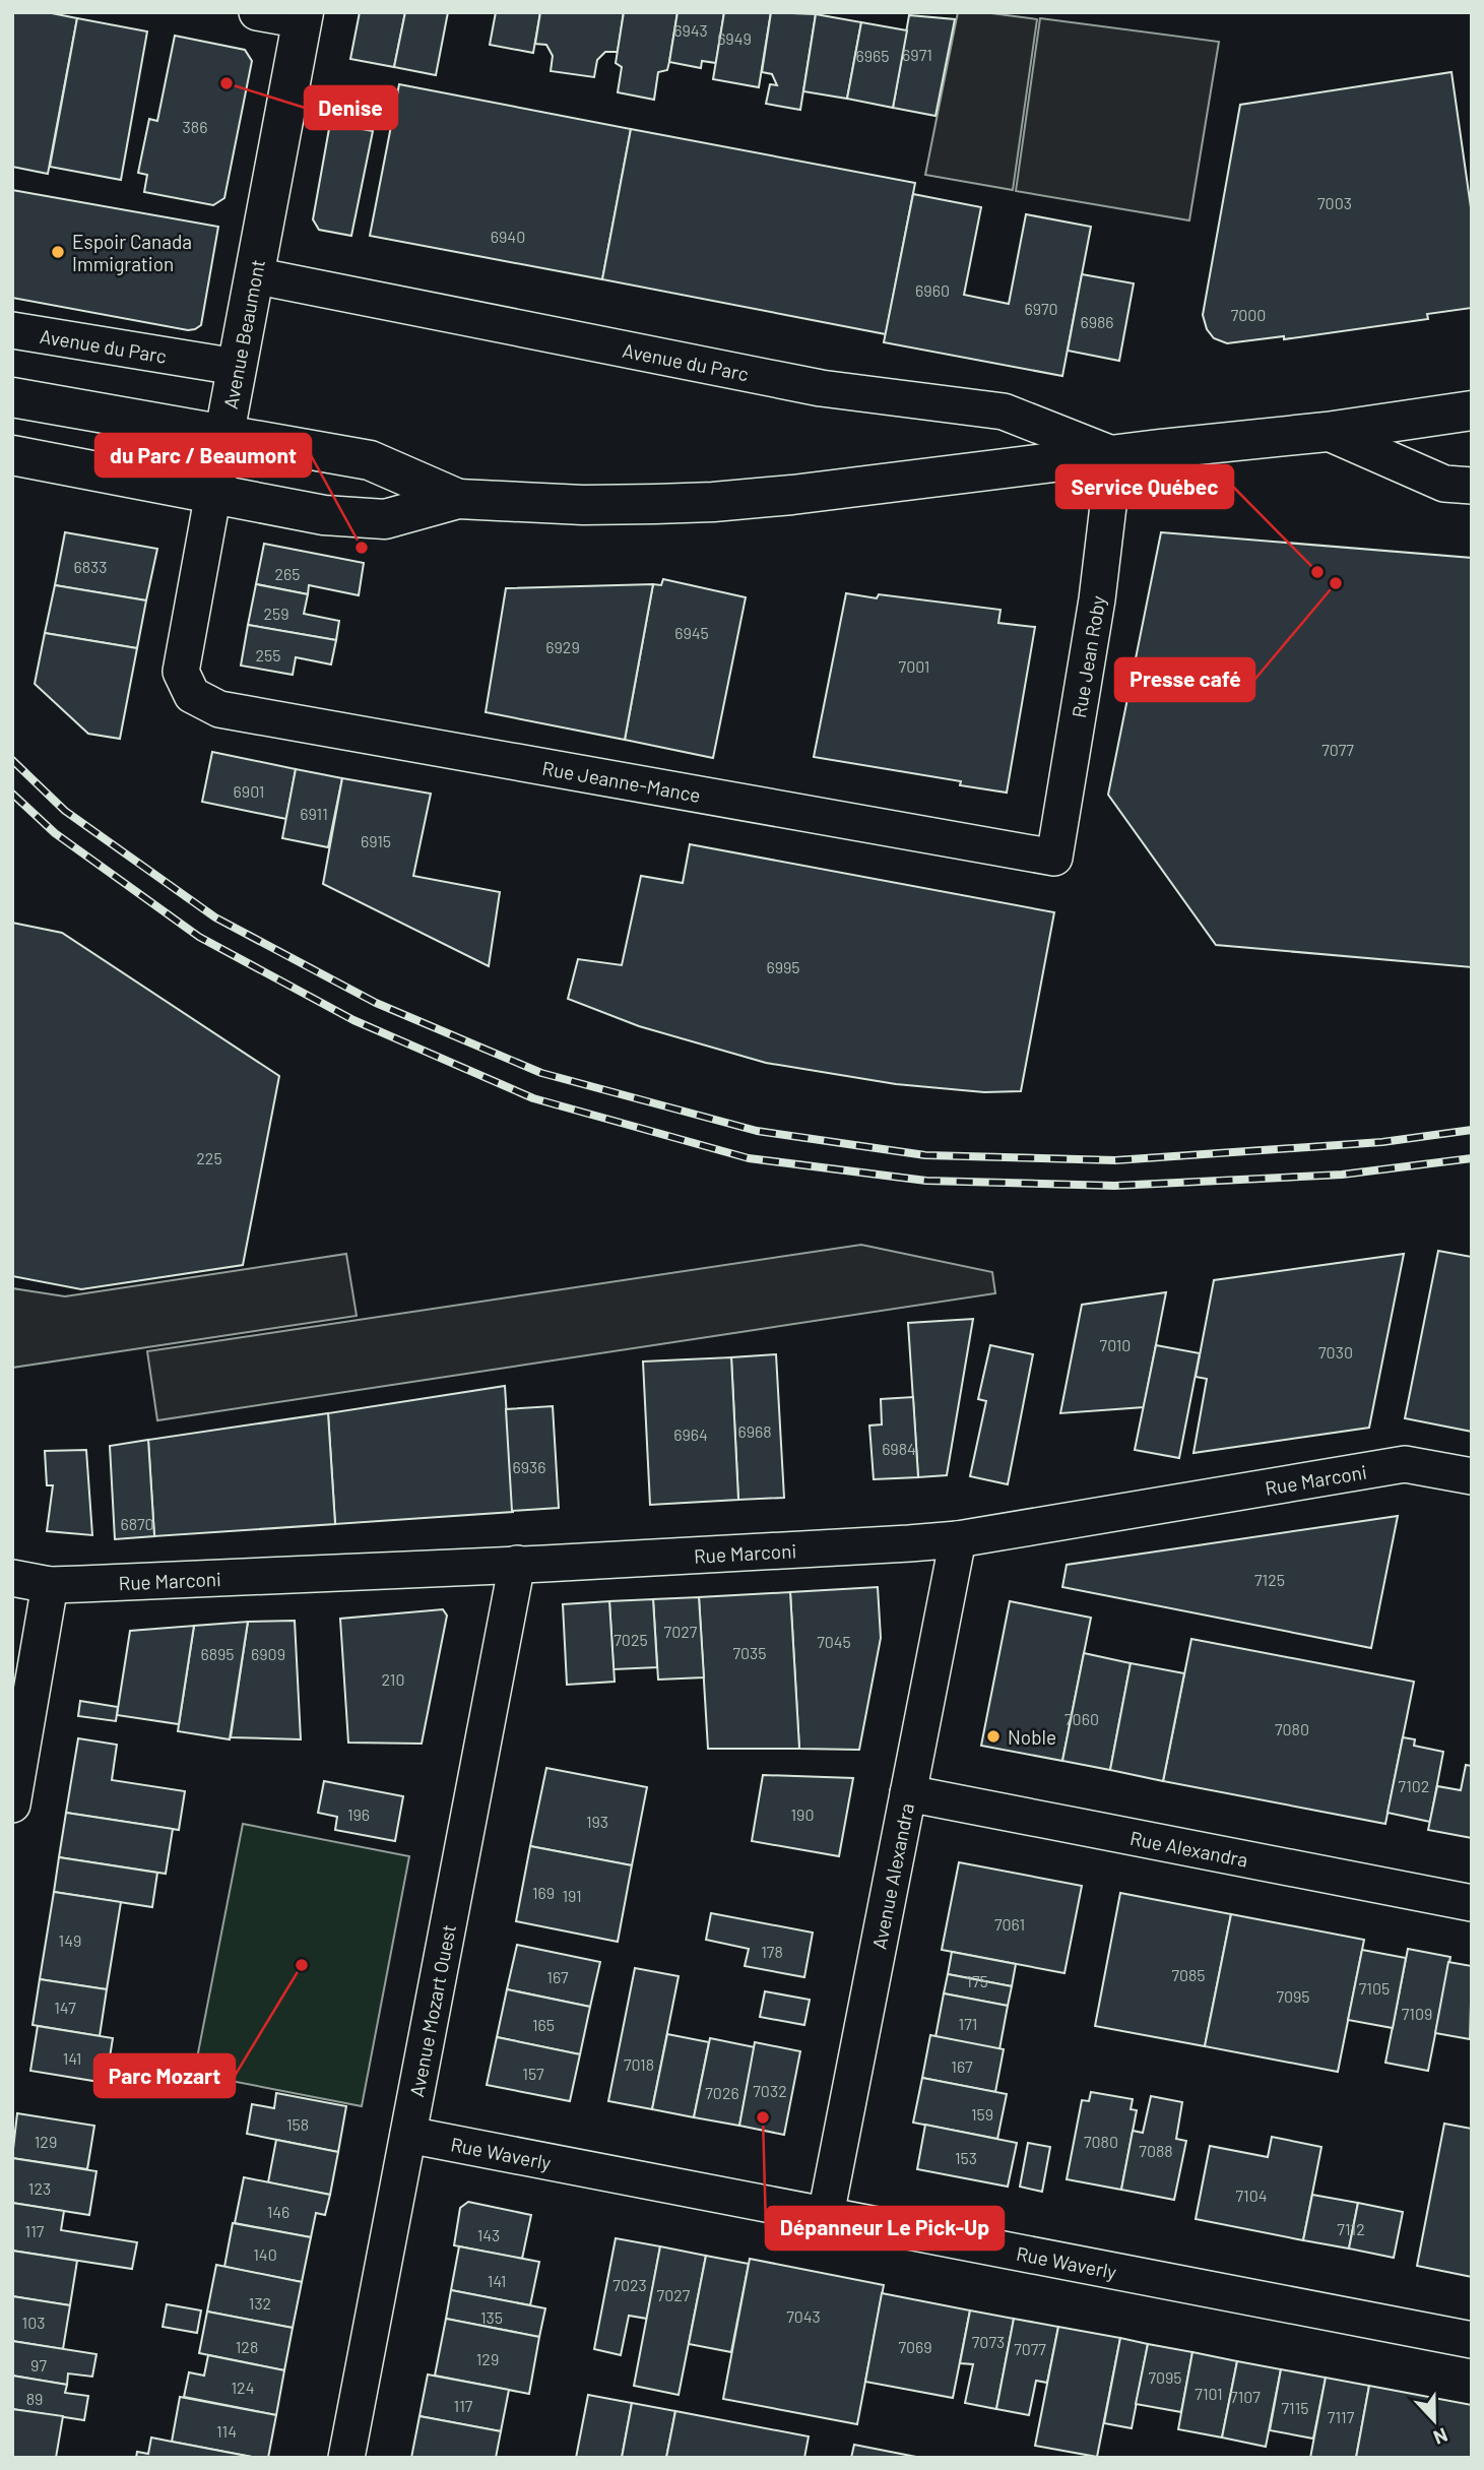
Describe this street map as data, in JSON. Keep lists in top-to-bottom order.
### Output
{
  "streets": {
    "main road": ["Avenue Beaumont", "Avenue du Parc"],
    "street": [
      "Rue Jean Roby",
      "Rue Jeanne-Mance",
      "Rue Marconi",
      "Rue Alexandra",
      "Avenue Alexandra",
      "Avenue Mozart Ouest",
      "Rue Waverly"
    ]
  },
  "crossings": [
    ["Avenue Beaumont", "Avenue du Parc"],
    ["Avenue Beaumont", "Rue Jeanne-Mance"],
    ["Avenue du Parc", "Rue Jean Roby"],
    ["Rue Jean Roby", "Rue Jeanne-Mance"],
    ["Rue Marconi", "Avenue Alexandra"],
    ["Rue Marconi", "Avenue Mozart Ouest"],
    ["Rue Alexandra", "Avenue Alexandra"],
    ["Avenue Alexandra", "Rue Waverly"],
    ["Avenue Mozart Ouest", "Rue Waverly"]
  ],
  "places": [
    "Denise",
    "Espoir Canada Immigration",
    "du Parc / Beaumont",
    "Service Québec",
    "Presse café",
    "Noble",
    "Parc Mozart",
    "Dépanneur Le Pick-Up"
  ],
  "house_numbers": [
    "6943",
    "6949",
    "6971",
    "6965",
    "386",
    "7003",
    "6940",
    "6960",
    "6970",
    "7000",
    "6986",
    "6833",
    "265",
    "259",
    "6945",
    "6929",
    "255",
    "7001",
    "7077",
    "6901",
    "6911",
    "6915",
    "6995",
    "225",
    "7010",
    "7030",
    "6968",
    "6964",
    "6984",
    "6936",
    "6870",
    "7125",
    "7027",
    "7025",
    "7045",
    "7035",
    "6895",
    "6909",
    "210",
    "7060",
    "7080",
    "7102",
    "196",
    "190",
    "193",
    "169",
    "191",
    "7061",
    "149",
    "178",
    "7085",
    "167",
    "175",
    "7105",
    "7095",
    "147",
    "7109",
    "171",
    "165",
    "141",
    "7018",
    "167",
    "157",
    "7032",
    "7026",
    "159",
    "158",
    "129",
    "7080",
    "7088",
    "153",
    "123",
    "7104",
    "146",
    "7112",
    "117",
    "143",
    "140",
    "141",
    "7023",
    "7027",
    "132",
    "7043",
    "135",
    "103",
    "7073",
    "128",
    "7069",
    "7077",
    "129",
    "97",
    "7095",
    "124",
    "7101",
    "7107",
    "89",
    "117",
    "7115",
    "7117",
    "114"
  ],
  "north": "bottom"
}
